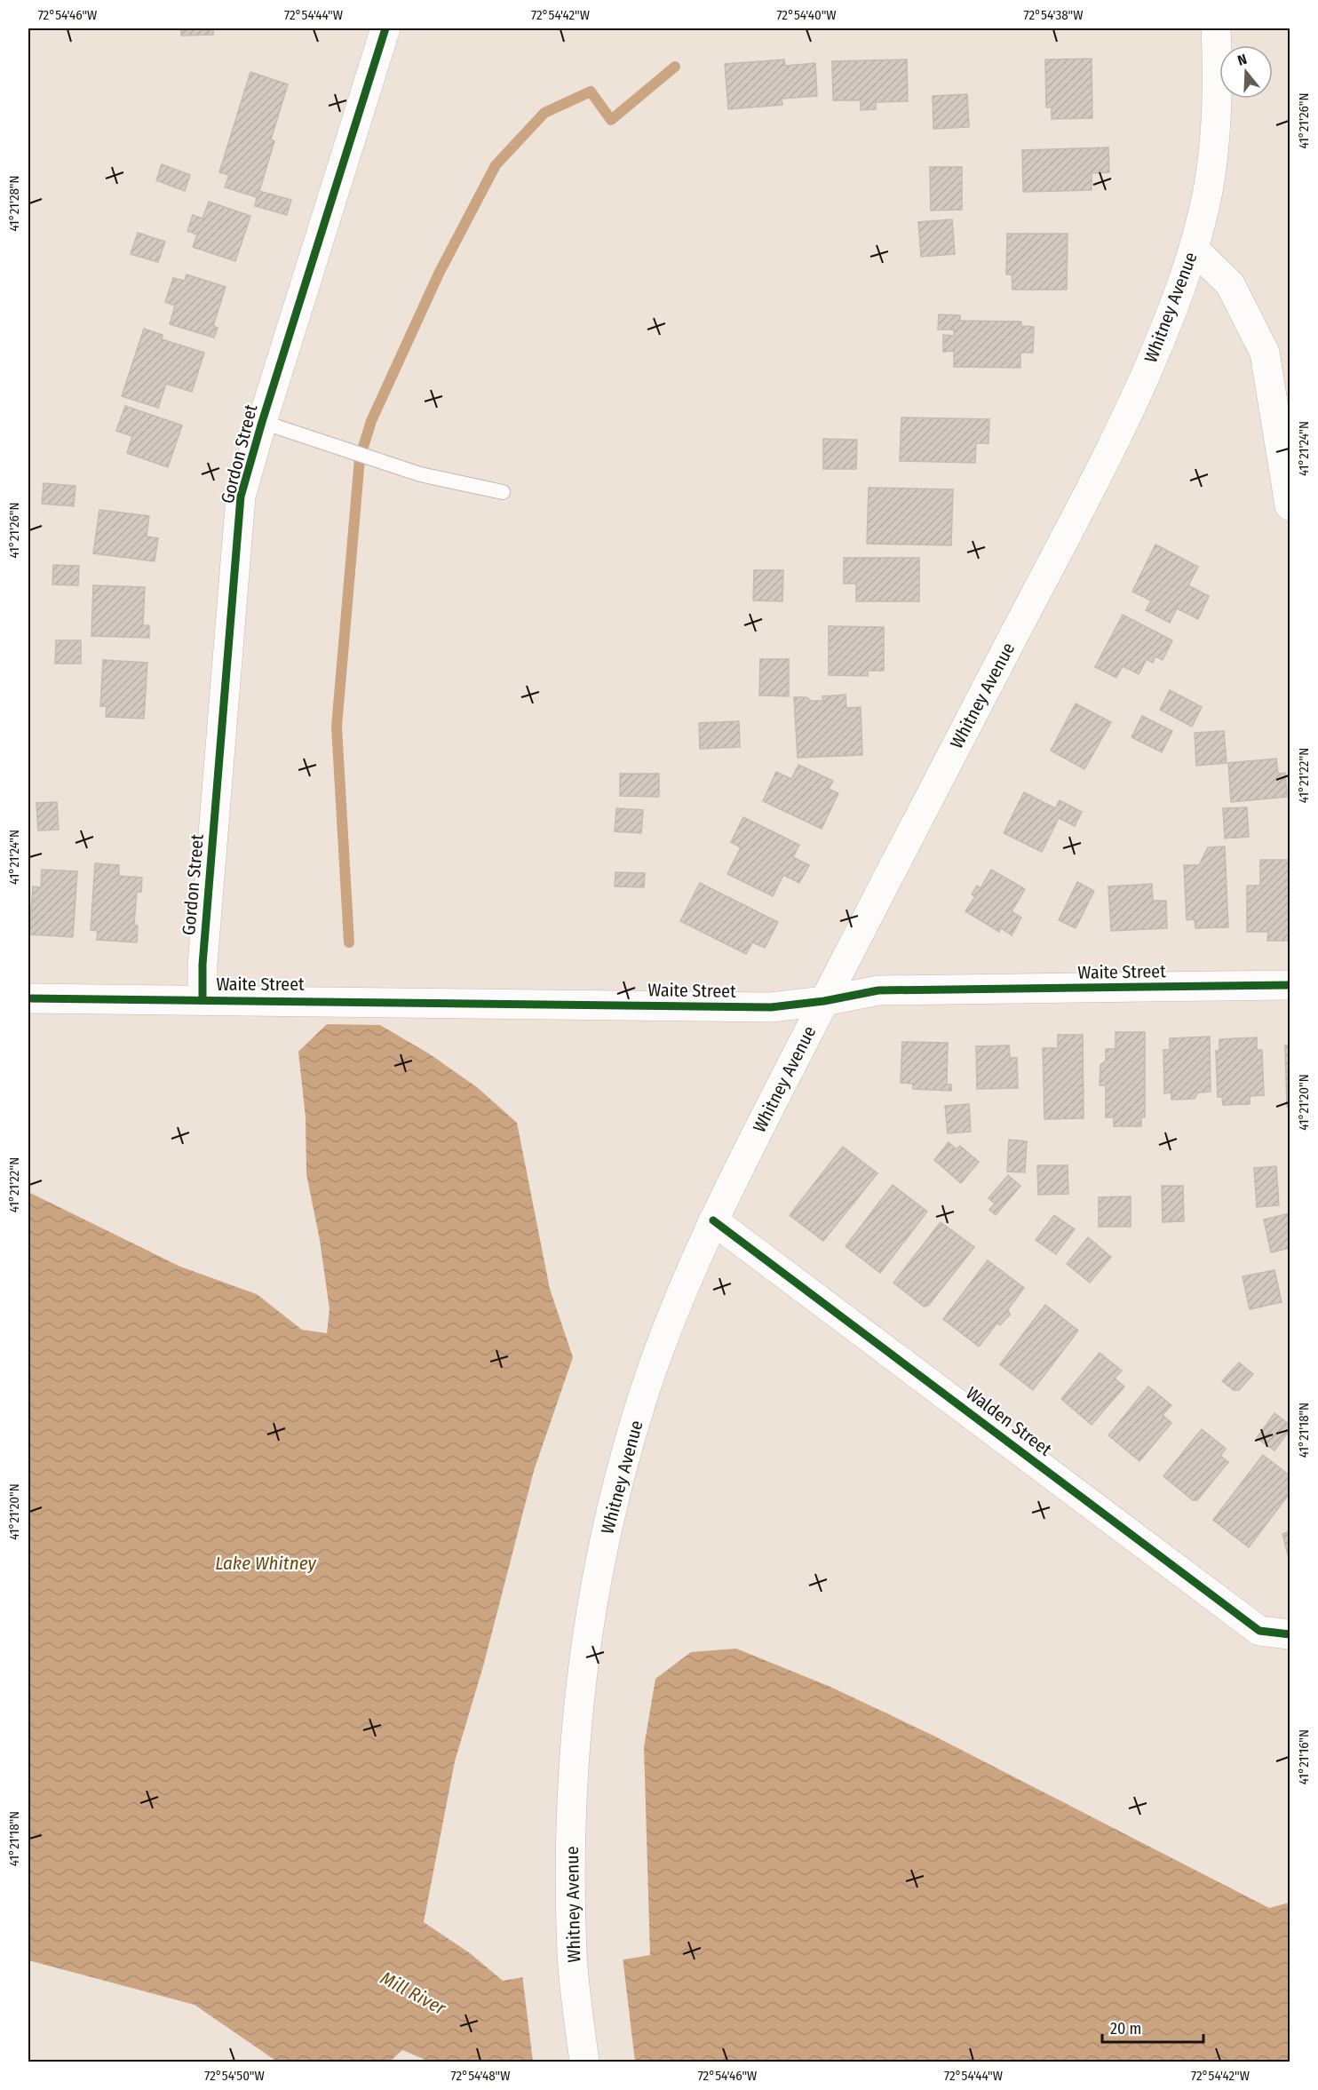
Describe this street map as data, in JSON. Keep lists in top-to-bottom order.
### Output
{
  "streets": {
    "street": [
      "Whitney Avenue",
      "Gordon Street",
      "Waite Street",
      "Walden Street"
    ]
  },
  "crossings": [
    ["Whitney Avenue", "Waite Street"],
    ["Whitney Avenue", "Walden Street"],
    ["Gordon Street", "Waite Street"]
  ],
  "water": ["Lake Whitney", "Mill River"],
  "scale_bar": "20 m",
  "north": "top",
  "coordinates": [
    "72°54'46\"W",
    "72°54'44\"W",
    "72°54'42\"W",
    "72°54'40\"W",
    "72°54'38\"W",
    "41°21'26\"N",
    "41°21'28\"N",
    "41°21'24\"N",
    "41°21'22\"N",
    "41°21'20\"N",
    "41°21'18\"N",
    "41°21'16\"N",
    "72°54'50\"W",
    "72°54'48\"W"
  ]
}
